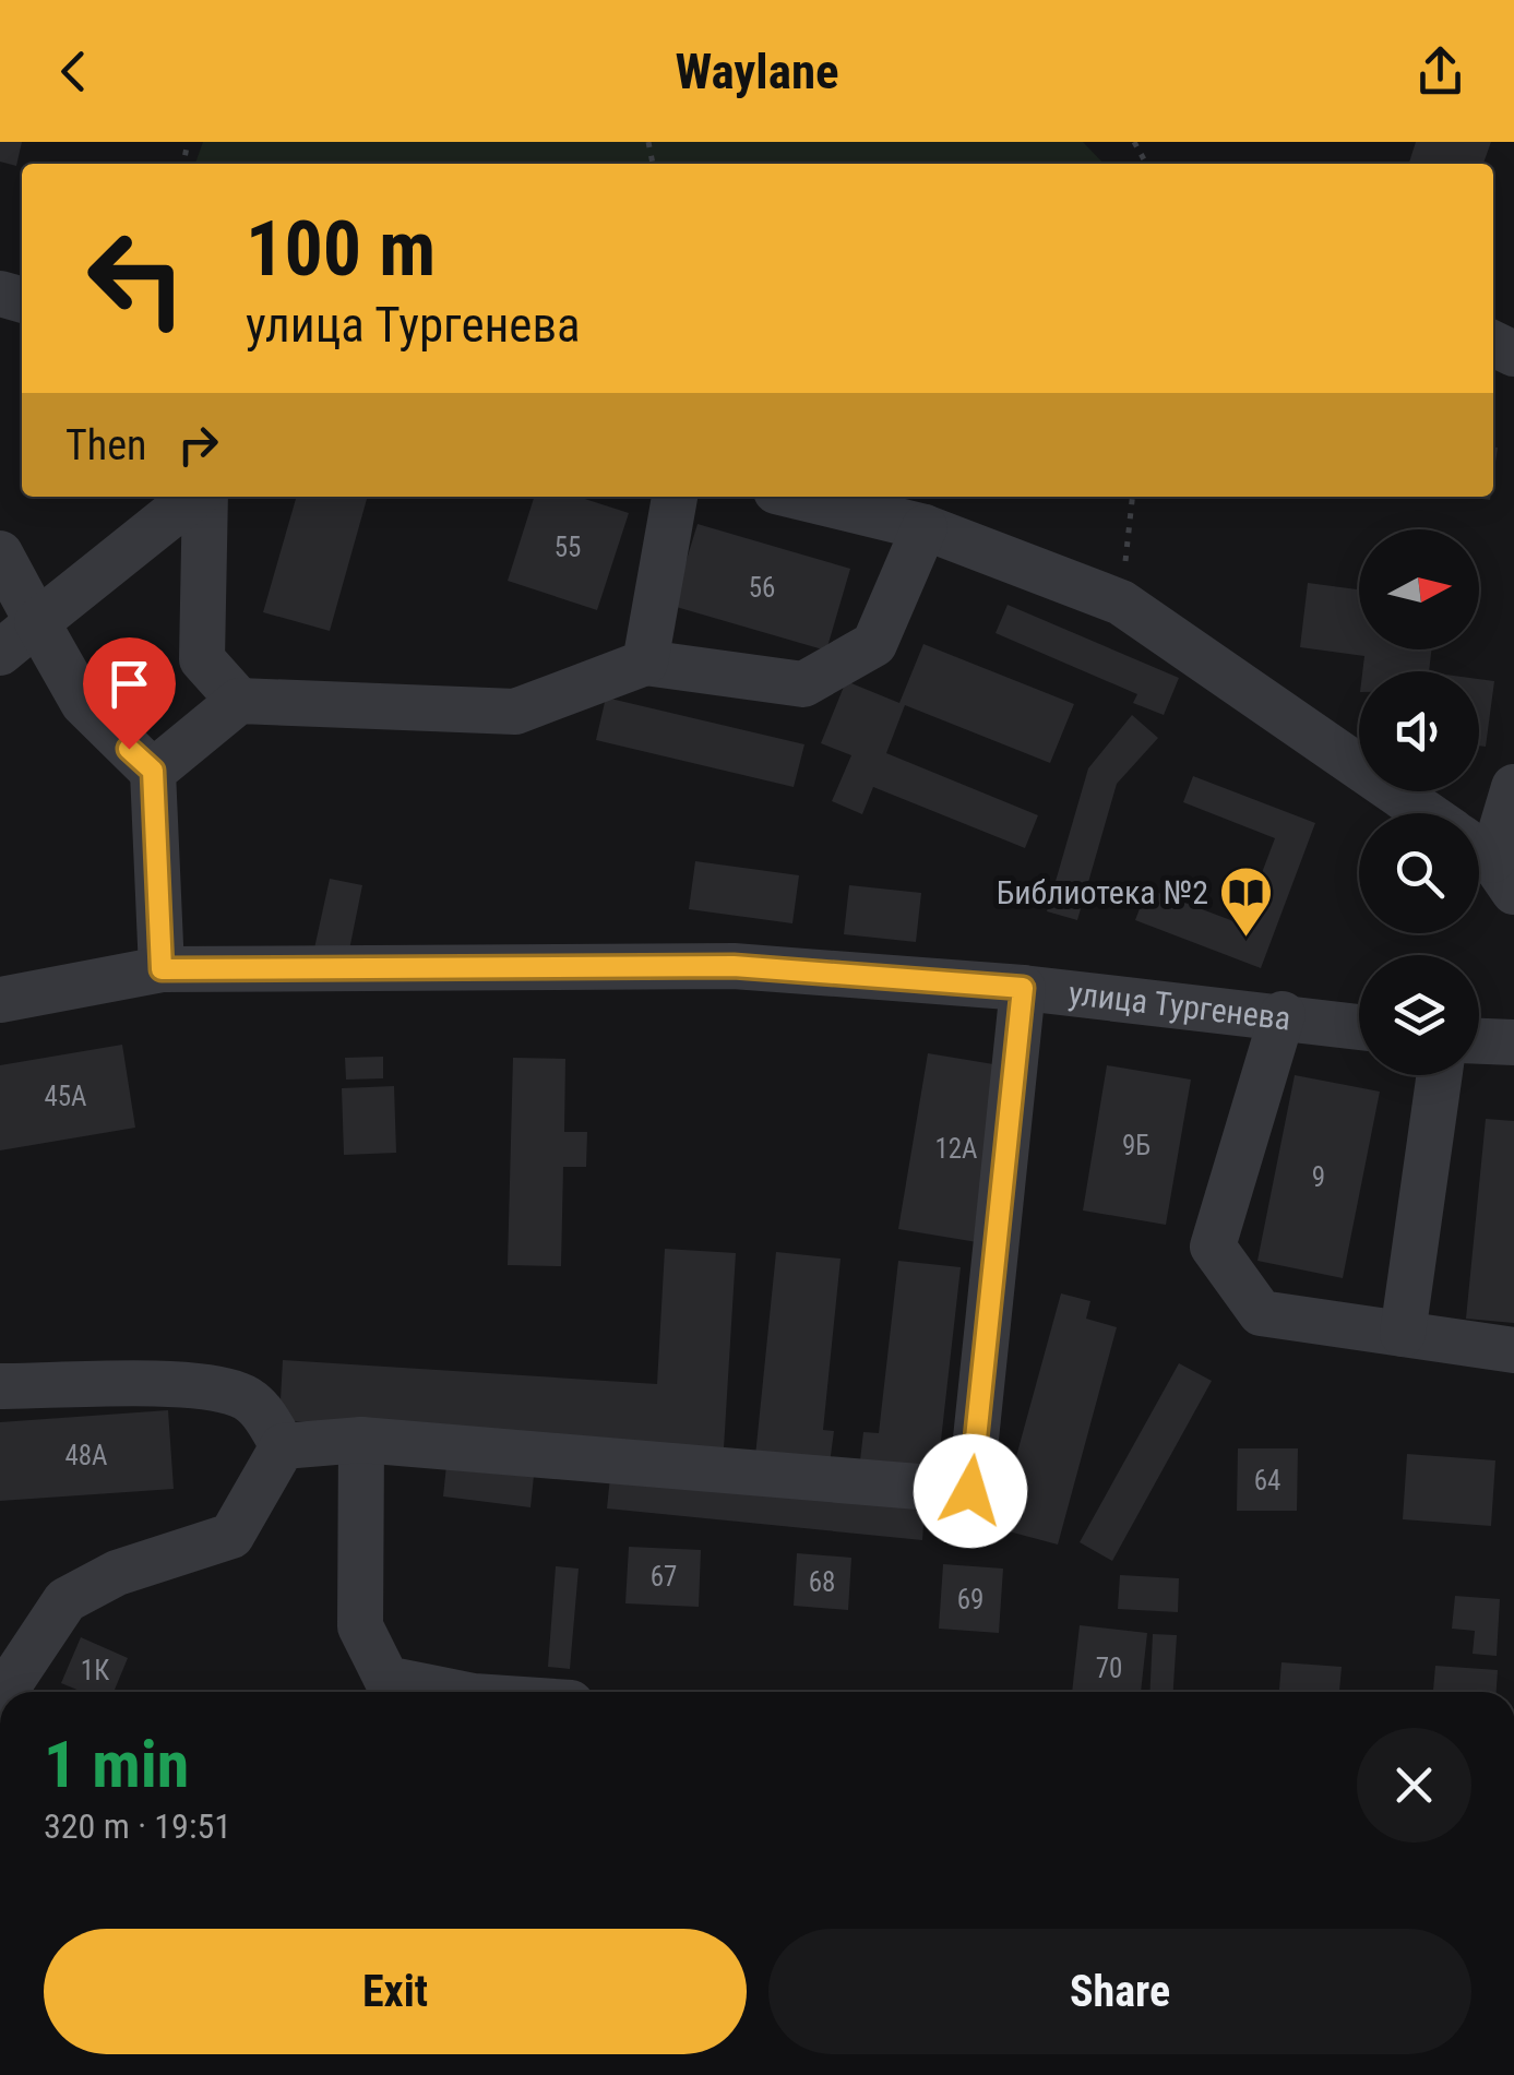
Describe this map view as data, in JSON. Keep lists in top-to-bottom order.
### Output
{
  "streets": {
    "street": ["улица Тургенева"]
  },
  "places": {
    "library": ["Библиотека №2"]
  },
  "house_numbers": [
    "55",
    "56",
    "45А",
    "9Б",
    "12А",
    "9",
    "48А",
    "64",
    "67",
    "68",
    "69",
    "70",
    "1К"
  ],
  "north": "right",
  "page": {
    "header": "Waylane",
    "turn": ["100 m", "улица Тургенева"],
    "then": "Then",
    "heading": ["1 min", "320 m · 19:51"],
    "buttons": ["Exit", "Share"]
  }
}
